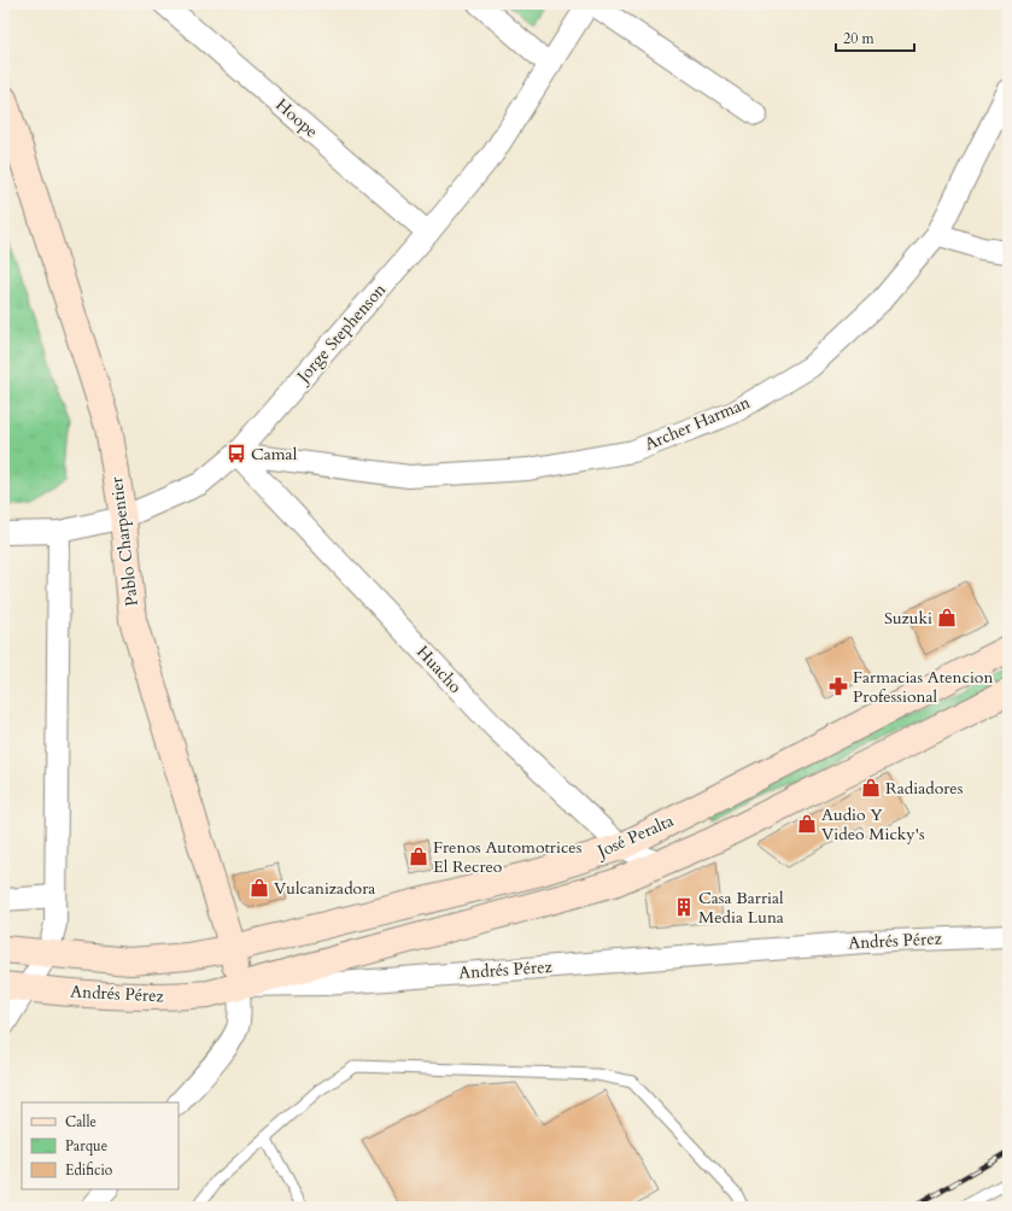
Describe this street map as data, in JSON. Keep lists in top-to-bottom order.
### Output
{
  "streets": {
    "main road": ["Pablo Charpentier", "José Peralta", "Andrés Pérez"],
    "street": [
      "Hoope",
      "Jorge Stephenson",
      "Archer Harman",
      "Huacho"
    ]
  },
  "crossings": [
    ["Hoope", "Jorge Stephenson"],
    ["Jorge Stephenson", "Archer Harman"],
    ["Jorge Stephenson", "Pablo Charpentier"],
    ["Jorge Stephenson", "Huacho"],
    ["Archer Harman", "Huacho"],
    ["Pablo Charpentier", "José Peralta"],
    ["Pablo Charpentier", "Andrés Pérez"],
    ["Huacho", "José Peralta"],
    ["José Peralta", "Andrés Pérez"]
  ],
  "places": {
    "bus stop": ["Camal"],
    "shop": [
      "Suzuki",
      "Radiadores",
      "Audio Y Video Micky's",
      "Frenos Automotrices El Recreo",
      "Vulcanizadora"
    ],
    "pharmacy": ["Farmacias Atencion Professional"],
    "building": ["Casa Barrial Media Luna"]
  },
  "legend": ["Calle", "Parque", "Edificio"],
  "scale_bar": "20 m"
}
